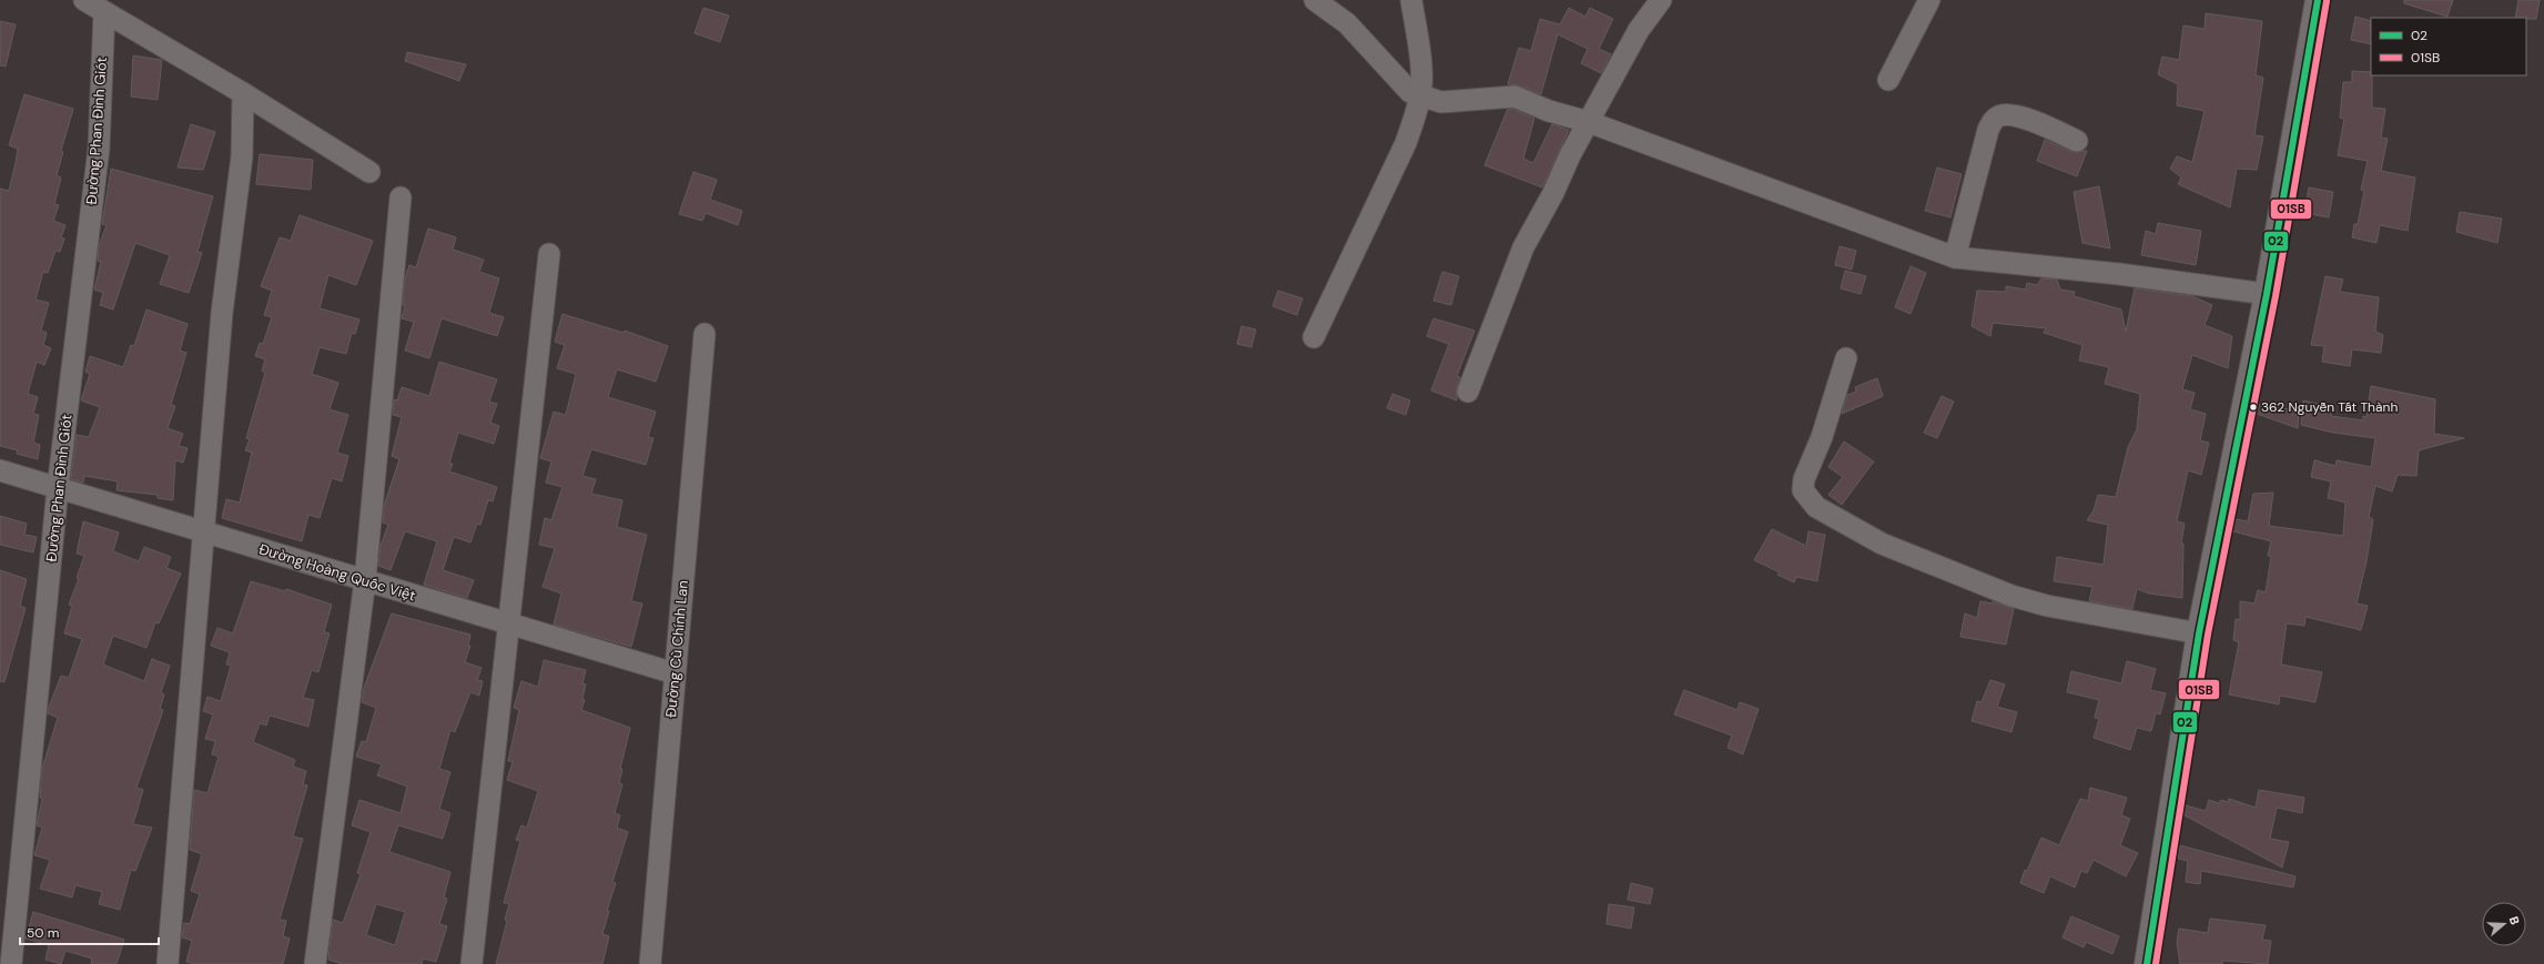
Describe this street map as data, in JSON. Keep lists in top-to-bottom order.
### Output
{
  "streets": {
    "street": ["Đường Phan Đình Giót", "Đường Hoàng Quốc Việt", "Đường Cù Chính Lan"]
  },
  "crossings": [
    ["Đường Phan Đình Giót", "Đường Hoàng Quốc Việt"],
    ["Đường Hoàng Quốc Việt", "Đường Cù Chính Lan"]
  ],
  "places": ["362 Nguyễn Tất Thành"],
  "lines": ["transit line 02", "transit line 01SB"],
  "legend": ["02", "01SB"],
  "scale_bar": "50 m",
  "north": "right"
}
